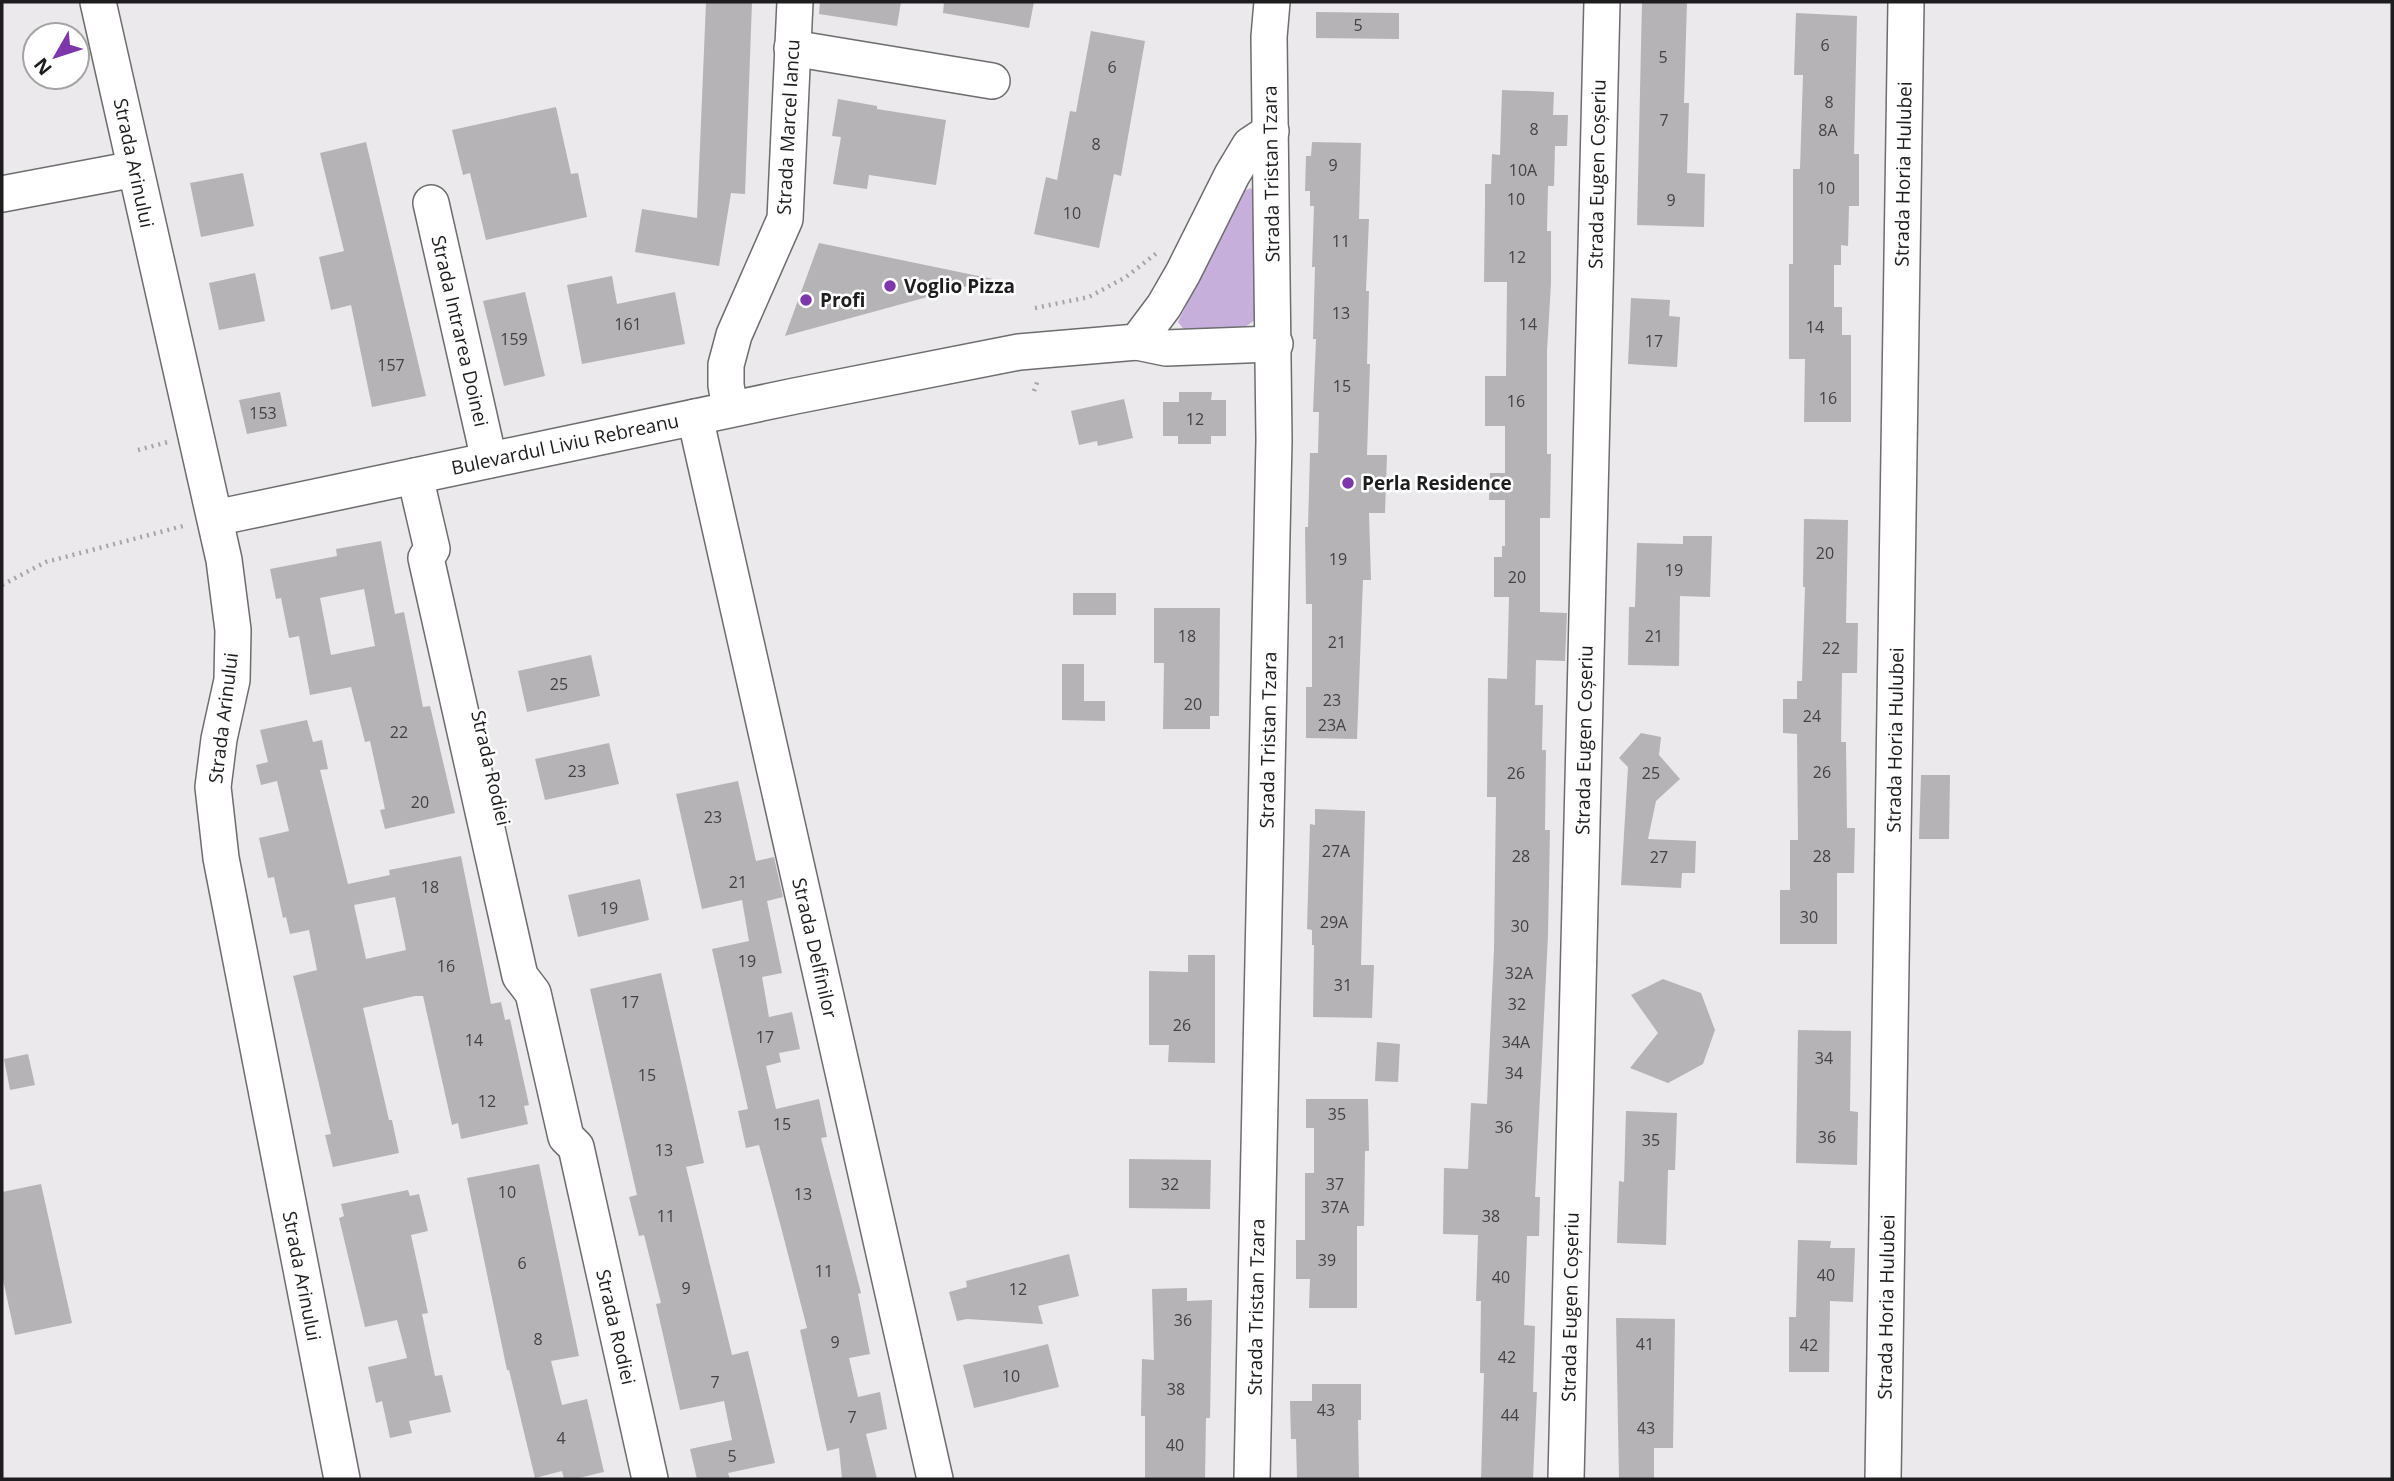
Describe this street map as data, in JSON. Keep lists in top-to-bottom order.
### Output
{
  "streets": {
    "street": [
      "Strada Marcel Iancu",
      "Strada Arinului",
      "Strada Tristan Tzara",
      "Strada Eugen Coșeriu",
      "Strada Horia Hulubei",
      "Strada Intrarea Doinei",
      "Bulevardul Liviu Rebreanu",
      "Strada Rodiei",
      "Strada Delfinilor"
    ]
  },
  "crossings": [
    ["Strada Marcel Iancu", "Bulevardul Liviu Rebreanu"],
    ["Strada Arinului", "Bulevardul Liviu Rebreanu"],
    ["Strada Tristan Tzara", "Bulevardul Liviu Rebreanu"],
    ["Strada Intrarea Doinei", "Bulevardul Liviu Rebreanu"],
    ["Bulevardul Liviu Rebreanu", "Strada Rodiei"],
    ["Bulevardul Liviu Rebreanu", "Strada Delfinilor"]
  ],
  "places": ["Voglio Pizza", "Profi", "Perla Residence"],
  "house_numbers": [
    "5",
    "6",
    "5",
    "6",
    "8",
    "7",
    "8",
    "8A",
    "8",
    "9",
    "10A",
    "10",
    "10",
    "9",
    "10",
    "11",
    "12",
    "13",
    "161",
    "14",
    "14",
    "159",
    "17",
    "157",
    "15",
    "16",
    "16",
    "153",
    "12",
    "20",
    "19",
    "19",
    "20",
    "18",
    "21",
    "21",
    "22",
    "25",
    "23",
    "20",
    "24",
    "23A",
    "22",
    "23",
    "26",
    "26",
    "25",
    "20",
    "23",
    "27A",
    "28",
    "28",
    "27",
    "21",
    "18",
    "19",
    "30",
    "29A",
    "30",
    "19",
    "16",
    "32A",
    "31",
    "17",
    "32",
    "26",
    "17",
    "14",
    "34A",
    "34",
    "34",
    "15",
    "12",
    "35",
    "15",
    "36",
    "36",
    "35",
    "13",
    "32",
    "37",
    "10",
    "13",
    "37A",
    "11",
    "38",
    "39",
    "6",
    "11",
    "40",
    "40",
    "9",
    "12",
    "36",
    "8",
    "9",
    "41",
    "42",
    "42",
    "10",
    "7",
    "38",
    "43",
    "44",
    "7",
    "43",
    "4",
    "40",
    "5"
  ],
  "north": "bottom left"
}
